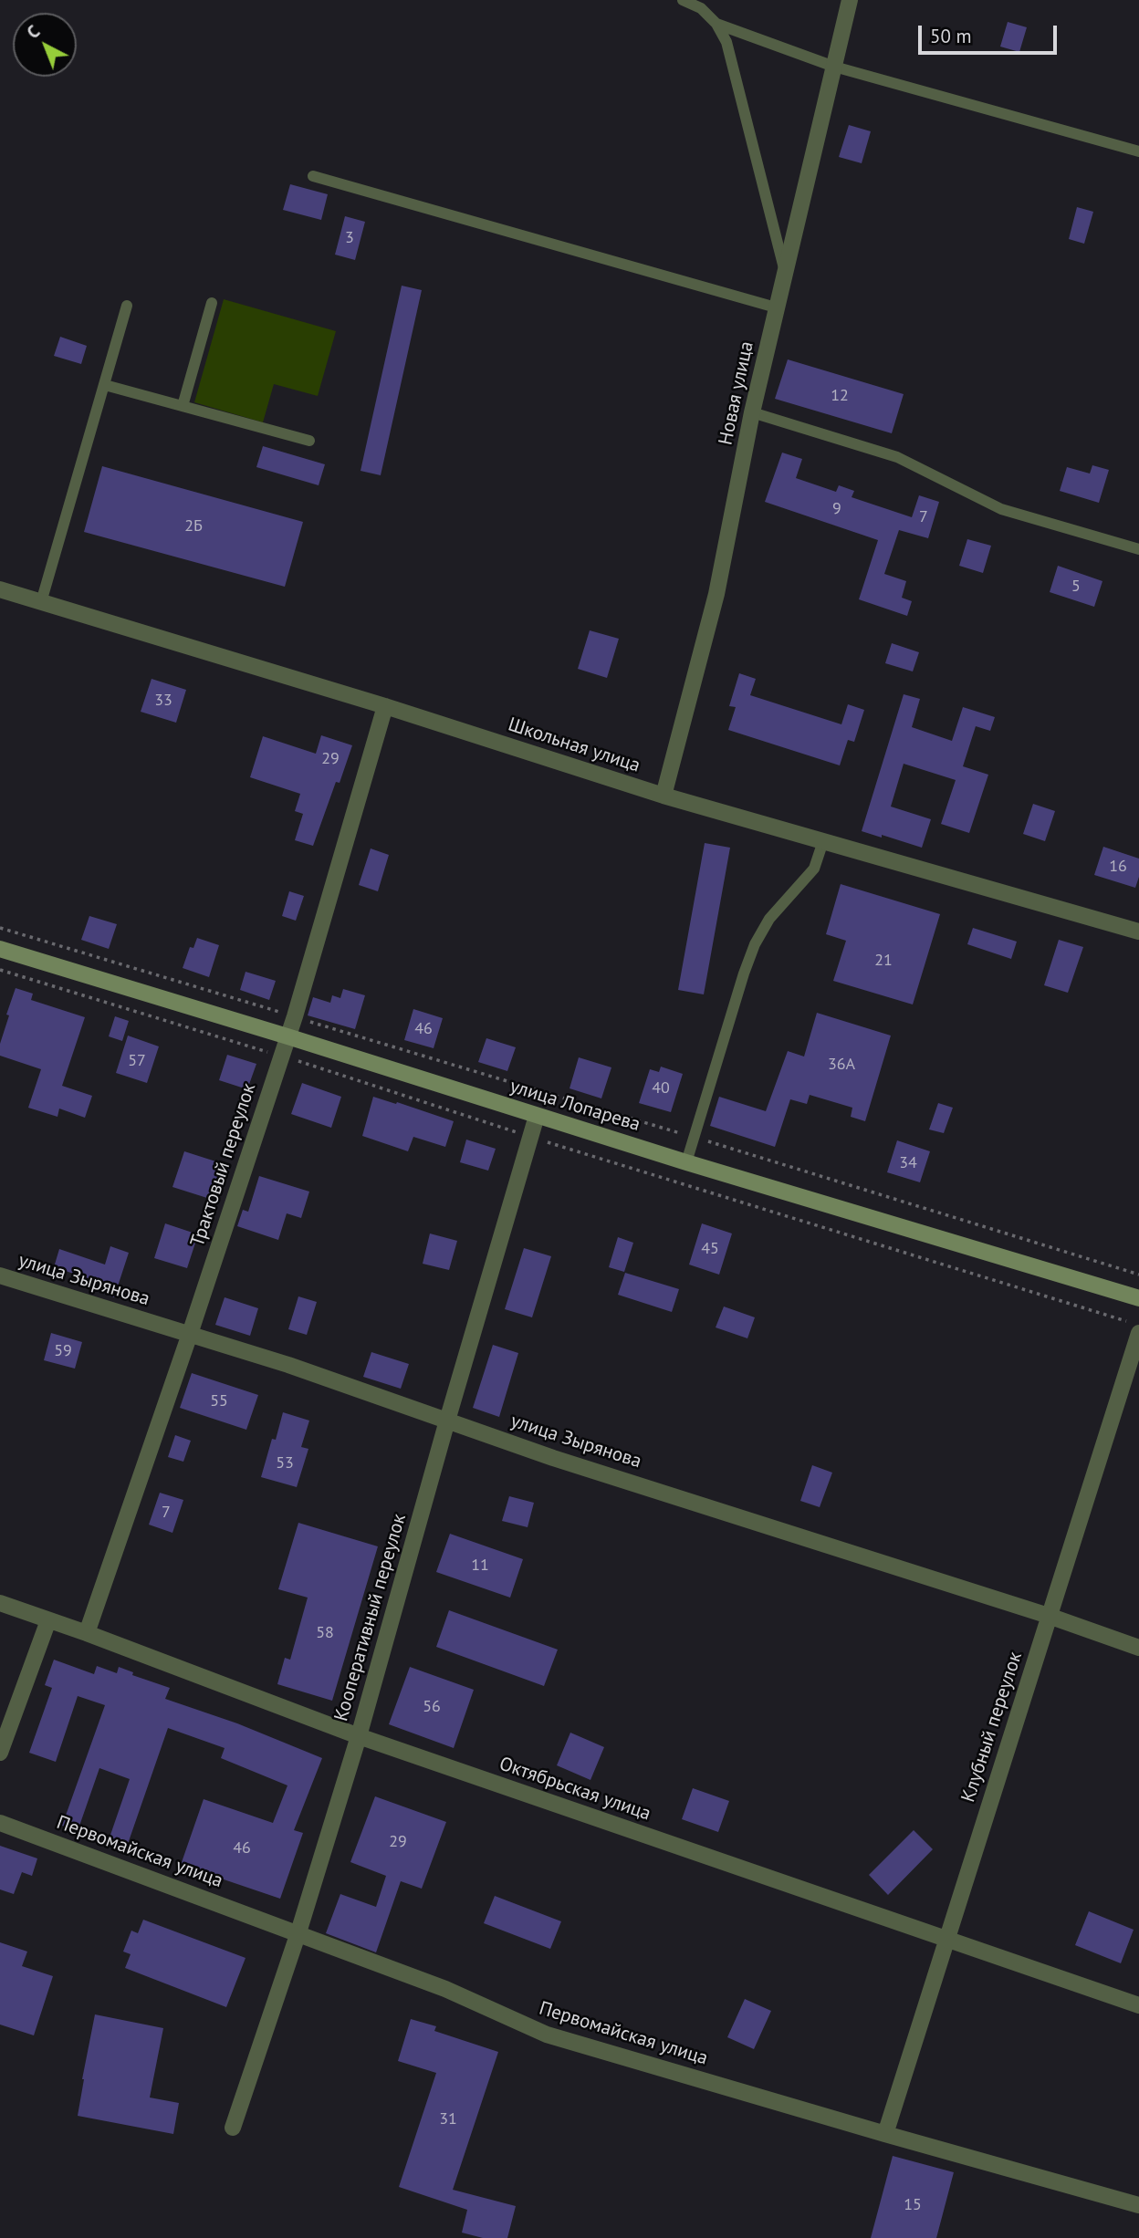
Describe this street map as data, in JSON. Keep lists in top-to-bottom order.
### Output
{
  "streets": {
    "main road": ["улица Лопарева"],
    "street": [
      "Новая улица",
      "Школьная улица",
      "Трактовый переулок",
      "улица Зырянова",
      "Кооперативный переулок",
      "Клубный переулок",
      "Октябрьская улица",
      "Первомайская улица"
    ]
  },
  "crossings": [
    ["Новая улица", "Школьная улица"],
    ["Школьная улица", "Трактовый переулок"],
    ["улица Лопарева", "Трактовый переулок"],
    ["улица Лопарева", "Кооперативный переулок"],
    ["Трактовый переулок", "улица Зырянова"],
    ["Трактовый переулок", "Октябрьская улица"],
    ["улица Зырянова", "Кооперативный переулок"],
    ["улица Зырянова", "Клубный переулок"],
    ["Кооперативный переулок", "Октябрьская улица"],
    ["Кооперативный переулок", "Первомайская улица"],
    ["Клубный переулок", "Октябрьская улица"],
    ["Клубный переулок", "Первомайская улица"]
  ],
  "house_numbers": [
    "3",
    "12",
    "9",
    "7",
    "2Б",
    "5",
    "33",
    "29",
    "16",
    "21",
    "46",
    "57",
    "36А",
    "40",
    "34",
    "45",
    "59",
    "55",
    "53",
    "7",
    "11",
    "58",
    "56",
    "29",
    "46",
    "31",
    "15"
  ],
  "scale_bar": "50 m",
  "north": "top left"
}
